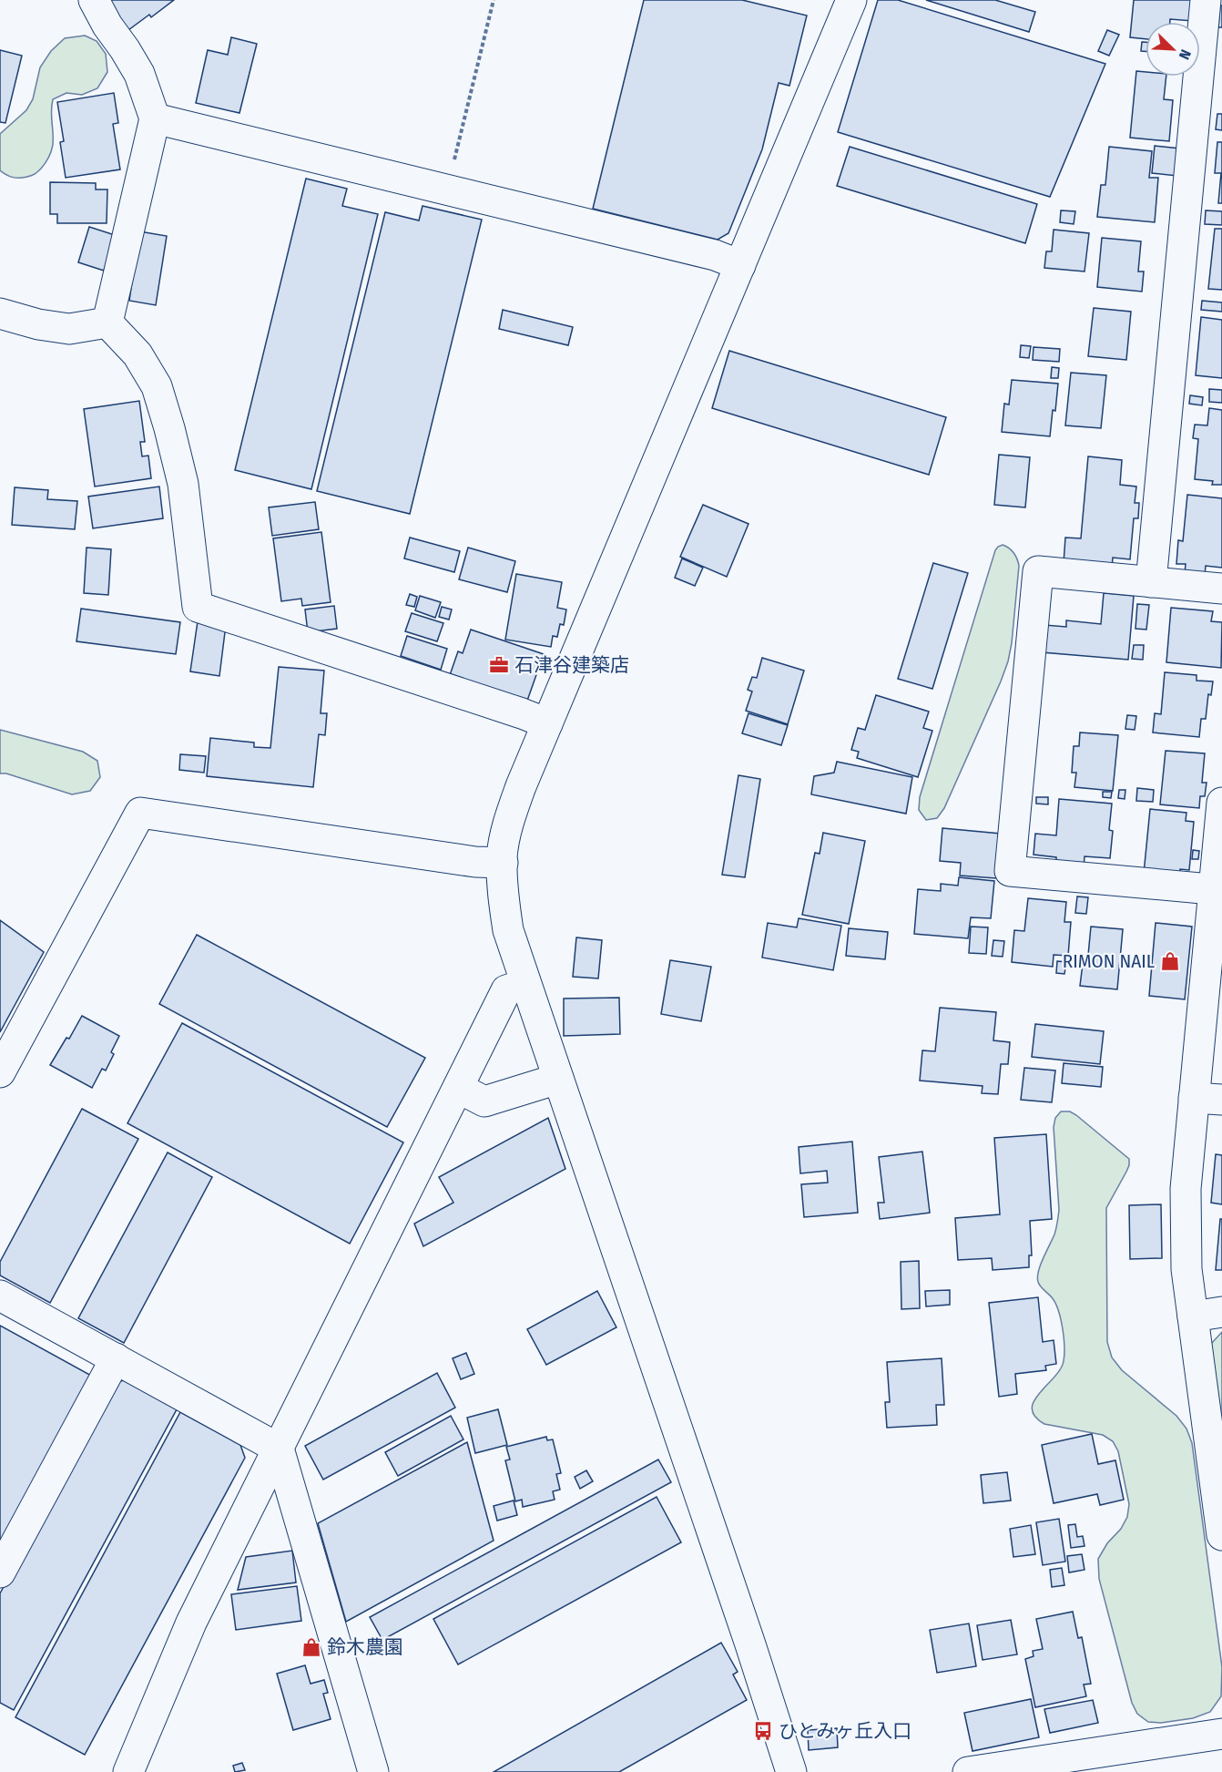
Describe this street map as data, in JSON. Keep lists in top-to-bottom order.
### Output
{
  "places": {
    "office": ["石津谷建築店"],
    "shop": ["RIMON NAIL", "鈴木農園"],
    "bus stop": ["ひとみヶ丘入口"]
  },
  "north": "bottom right"
}
